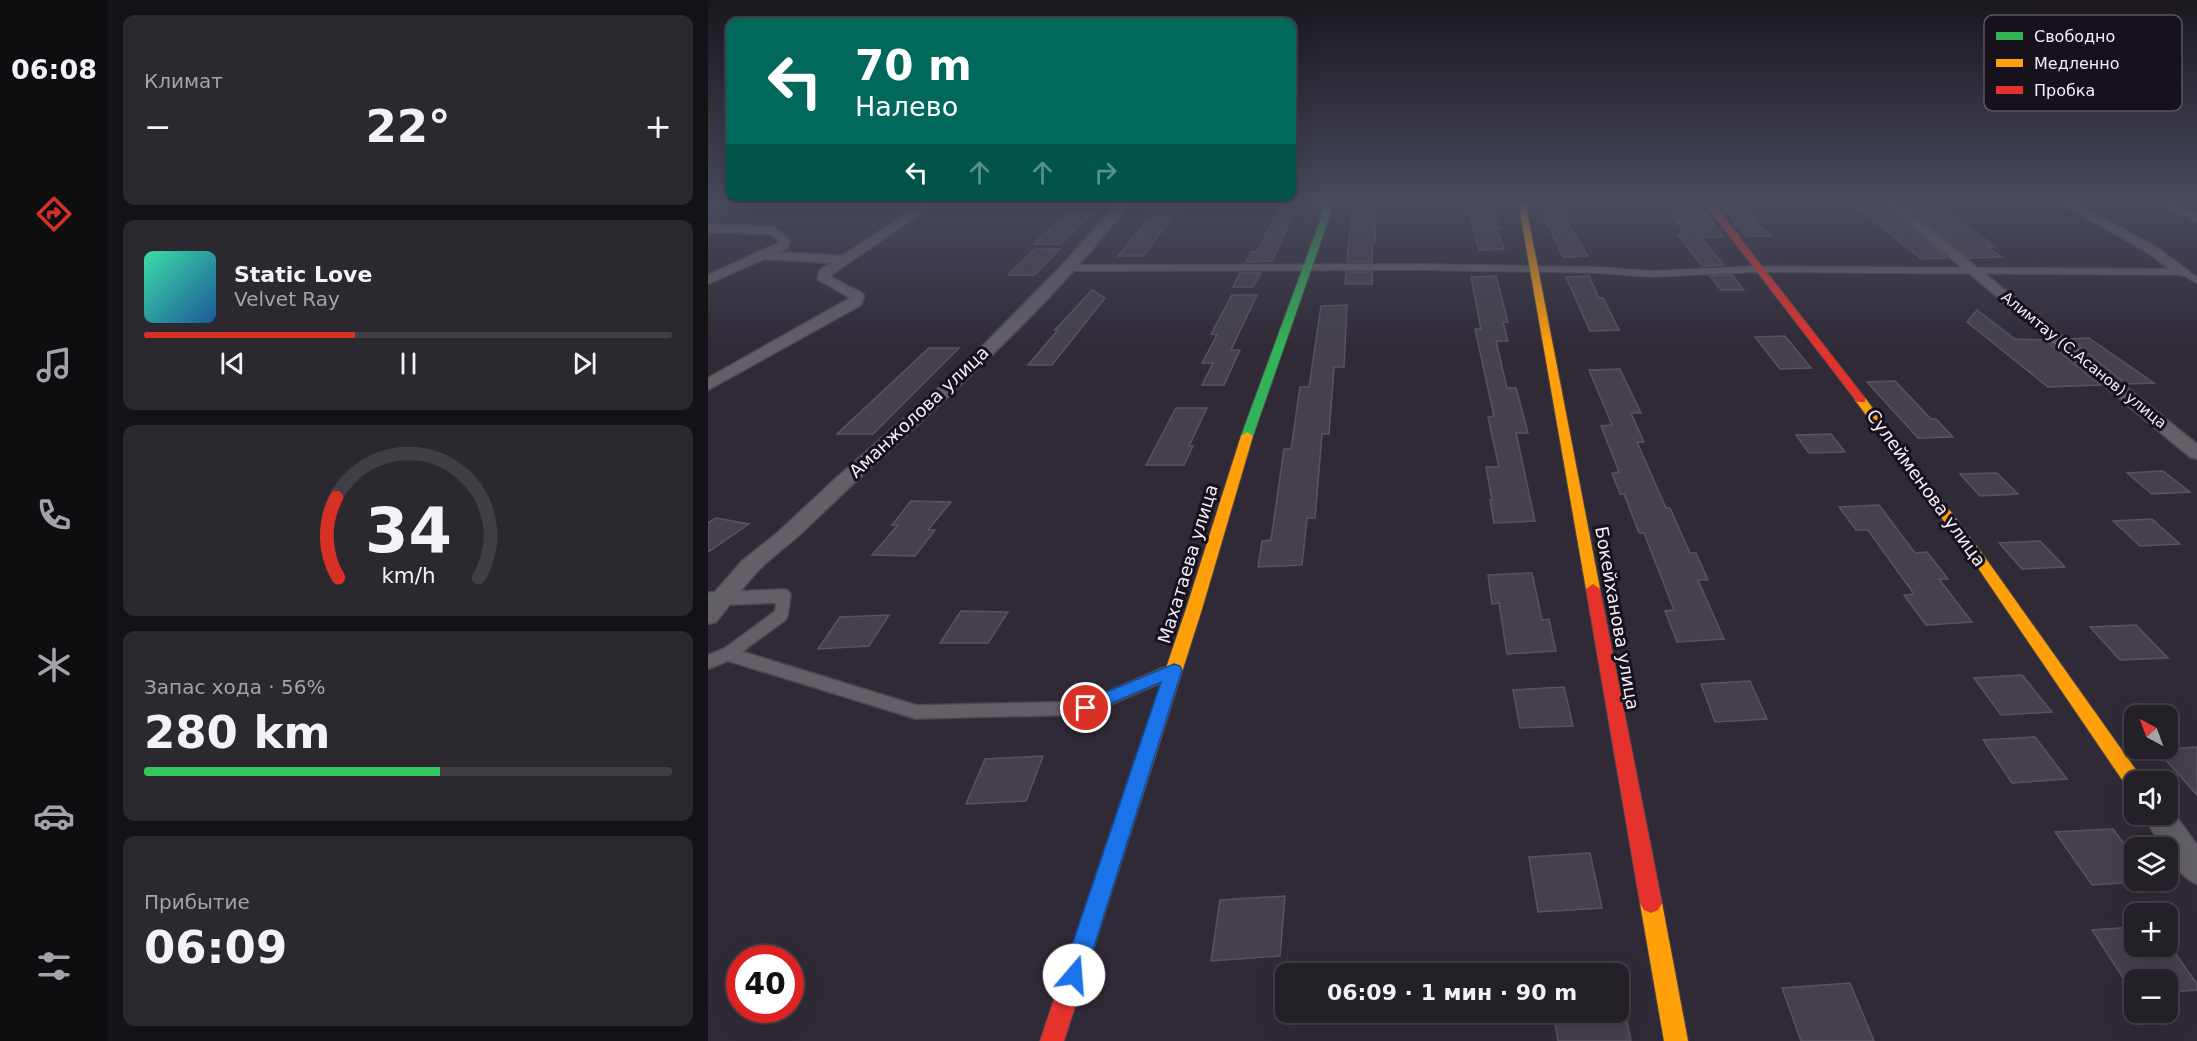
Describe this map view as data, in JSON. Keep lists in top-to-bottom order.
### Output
{
  "streets": {
    "street": [
      "Алимтау (С.Асанов) улица",
      "Аманжолова улица",
      "Сулейменова улица",
      "Махатаева улица",
      "Бокейханова улица"
    ]
  },
  "legend": ["Свободно", "Медленно", "Пробка"],
  "north": "top left",
  "page": {
    "tabs": "06:08",
    "tile": [
      "Климат",
      ["Запас хода · 56%", "280 km"],
      ["Прибытие", "06:09"]
    ],
    "turn": ["70 m", "Налево"],
    "heat": ["−", "22°", "+"],
    "song": ["Static Love", "Velvet Ray"],
    "map_buttons": ["+", "−"],
    "limit": "40",
    "trip": "06:09 · 1 мин · 90 m",
    "gauge": ["34", "km/h"]
  }
}
